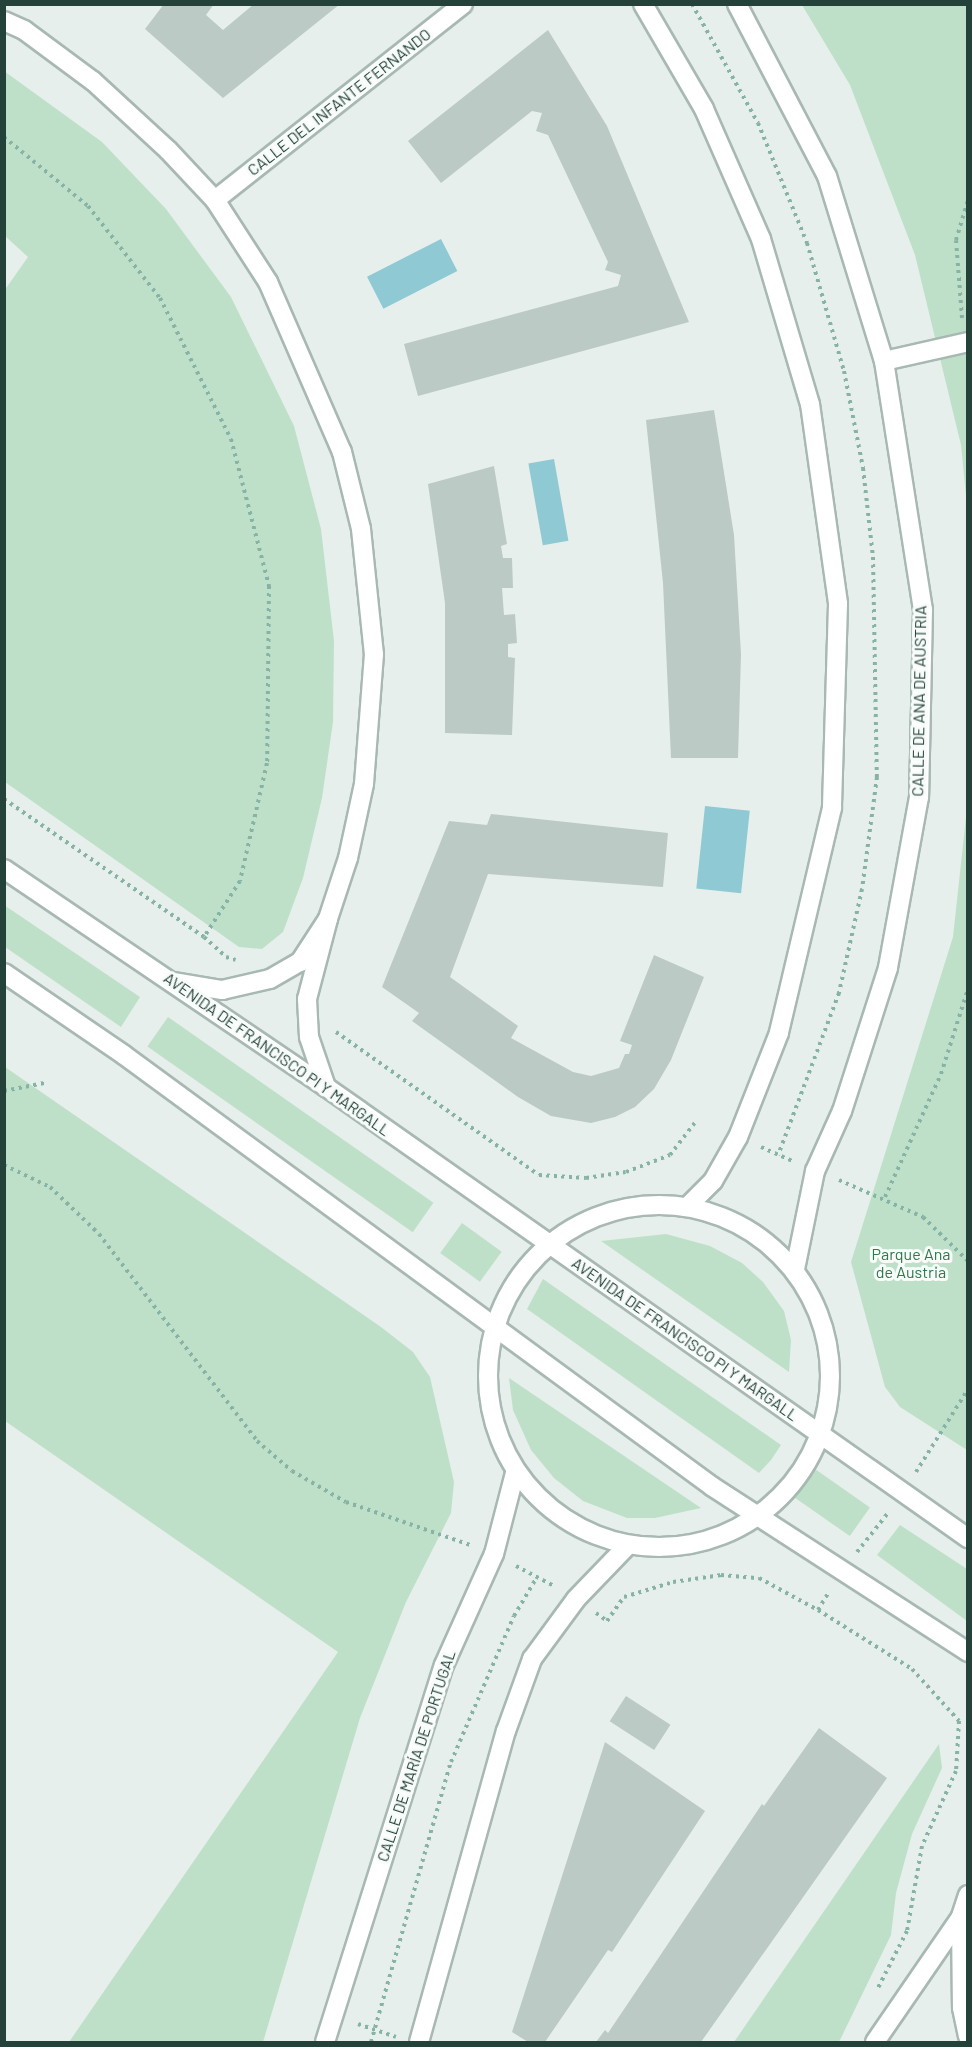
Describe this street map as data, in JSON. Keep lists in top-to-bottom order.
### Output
{
  "streets": {
    "street": [
      "CALLE DEL INFANTE FERNANDO",
      "CALLE DE ANA DE AUSTRIA",
      "AVENIDA DE FRANCISCO PI Y MARGALL",
      "CALLE DE MARÍA DE PORTUGAL"
    ]
  },
  "crossings": [
    ["CALLE DE ANA DE AUSTRIA", "AVENIDA DE FRANCISCO PI Y MARGALL"],
    ["AVENIDA DE FRANCISCO PI Y MARGALL", "CALLE DE MARÍA DE PORTUGAL"]
  ],
  "parks": ["Parque Ana de Austria"]
}
